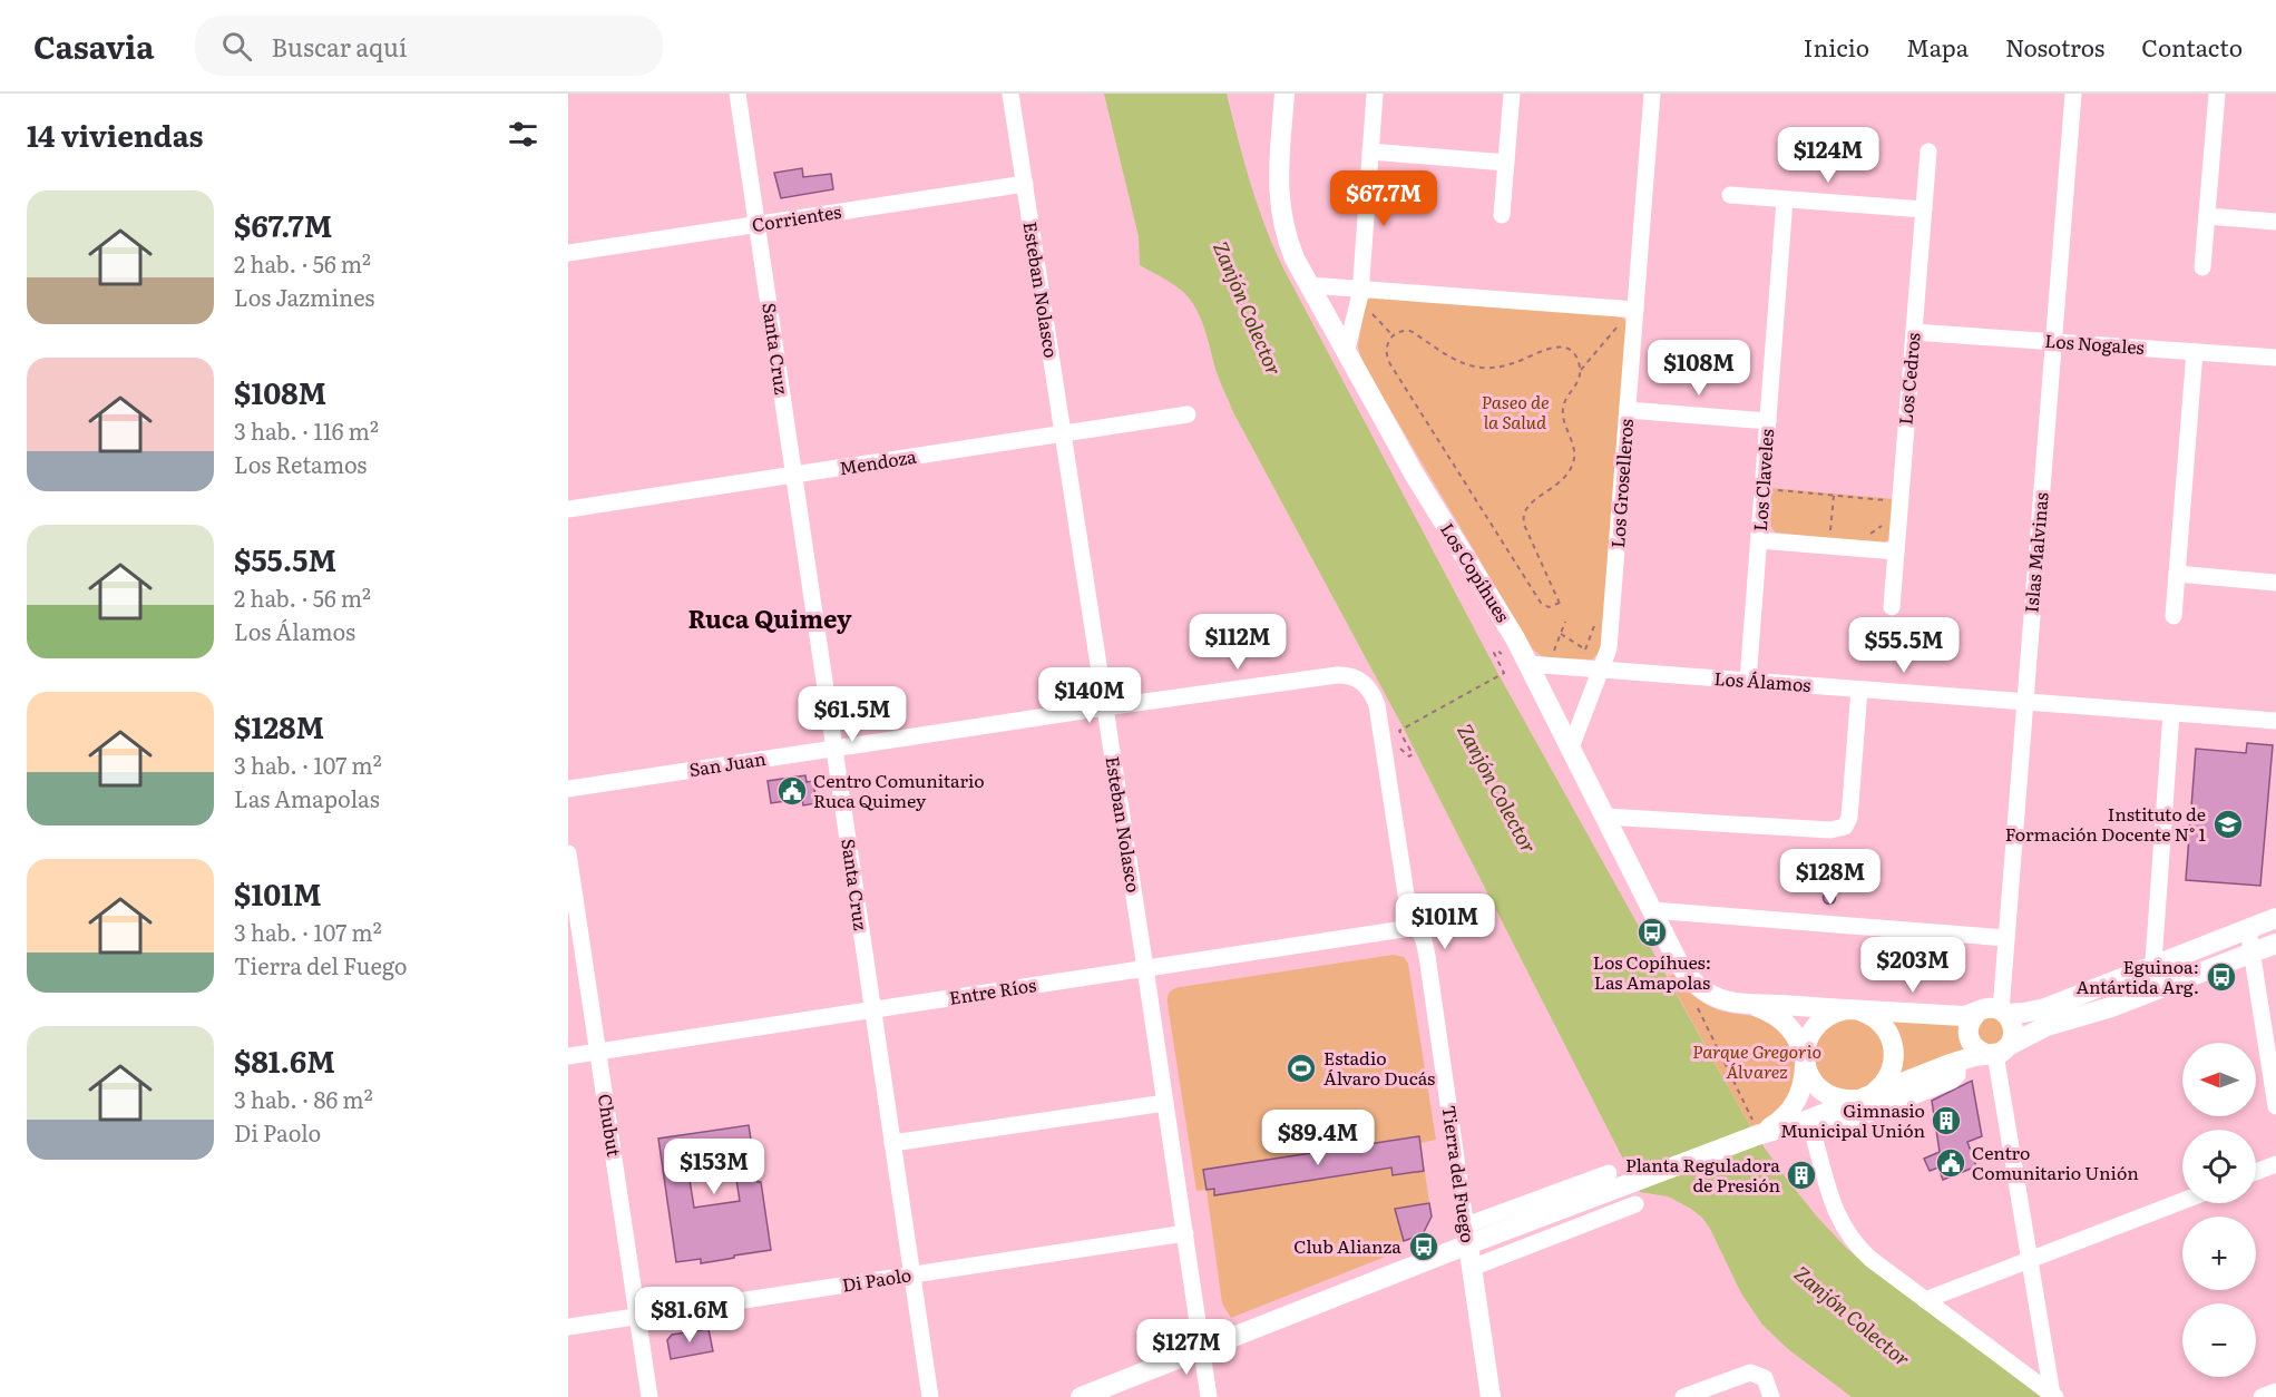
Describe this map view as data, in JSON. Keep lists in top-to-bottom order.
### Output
{
  "streets": {
    "main road": ["Los Copíhues", "Tierra del Fuego"],
    "street": [
      "Corrientes",
      "Esteban Nolasco",
      "Los Nogales",
      "Santa Cruz",
      "Los Cedros",
      "Mendoza",
      "Los Claveles",
      "Los Groselleros",
      "Islas Malvinas",
      "Los Álamos",
      "San Juan",
      "Entre Ríos",
      "Chubut",
      "Di Paolo"
    ]
  },
  "crossings": [
    ["Corrientes", "Esteban Nolasco"],
    ["Corrientes", "Santa Cruz"],
    ["Esteban Nolasco", "Mendoza"],
    ["Esteban Nolasco", "San Juan"],
    ["Esteban Nolasco", "Entre Ríos"],
    ["Esteban Nolasco", "Di Paolo"],
    ["Los Nogales", "Los Cedros"],
    ["Los Nogales", "Islas Malvinas"],
    ["Santa Cruz", "Mendoza"],
    ["Santa Cruz", "San Juan"],
    ["Santa Cruz", "Entre Ríos"],
    ["Santa Cruz", "Di Paolo"],
    ["Los Claveles", "Los Álamos"],
    ["Los Groselleros", "Los Copíhues"],
    ["Los Groselleros", "Los Álamos"],
    ["Islas Malvinas", "Los Copíhues"],
    ["Islas Malvinas", "Los Álamos"],
    ["Los Copíhues", "Los Álamos"],
    ["San Juan", "Tierra del Fuego"],
    ["Entre Ríos", "Chubut"],
    ["Entre Ríos", "Tierra del Fuego"],
    ["Chubut", "Di Paolo"]
  ],
  "districts": ["Ruca Quimey"],
  "water": ["Zanjón Colector"],
  "parks": ["Paseo de la Salud", "Parque Gregorio Álvarez"],
  "places": {
    "public building": ["Centro Comunitario Ruca Quimey", "Centro Comunitario Unión"],
    "school or university": ["Instituto de Formación Docente N° 1"],
    "bus stop": ["Los Copíhues: Las Amapolas", "Eguinoa: Antártida Arg.", "Club Alianza"],
    "sports": ["Estadio Álvaro Ducás"],
    "building": ["Gimnasio Municipal Unión", "Planta Reguladora de Presión"]
  },
  "north": "left",
  "page": {
    "header": "Casavia",
    "search": "Buscar aquí",
    "nav": [
      "Inicio",
      "Mapa",
      "Nosotros",
      "Contacto"
    ],
    "heading": "14 viviendas",
    "price": [
      "$124M",
      "$67.7M",
      "$108M",
      "$112M",
      "$55.5M",
      "$140M",
      "$61.5M",
      "$128M",
      "$101M",
      "$203M",
      "$89.4M",
      "$153M",
      "$81.6M",
      "$127M"
    ],
    "list": [
      {
        "name": "$67.7M",
        "note": "2 hab. · 56 m² · Los Jazmines"
      },
      {
        "name": "$108M",
        "note": "3 hab. · 116 m² · Los Retamos"
      },
      {
        "name": "$55.5M",
        "note": "2 hab. · 56 m² · Los Álamos"
      },
      {
        "name": "$128M",
        "note": "3 hab. · 107 m² · Las Amapolas"
      },
      {
        "name": "$101M",
        "note": "3 hab. · 107 m² · Tierra del Fuego"
      },
      {
        "name": "$81.6M",
        "note": "3 hab. · 86 m² · Di Paolo"
      }
    ],
    "map_buttons": ["+", "−"]
  }
}
